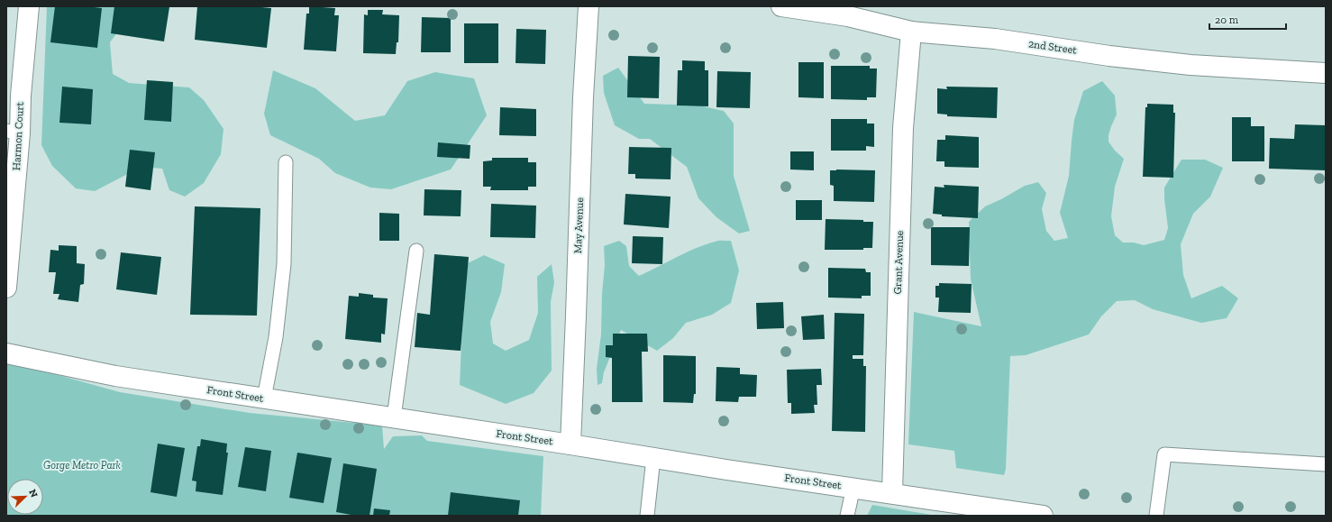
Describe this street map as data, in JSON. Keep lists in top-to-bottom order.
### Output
{
  "streets": {
    "street": [
      "2nd Street",
      "Harmon Court",
      "May Avenue",
      "Grant Avenue",
      "Front Street"
    ]
  },
  "crossings": [
    ["2nd Street", "Grant Avenue"],
    ["May Avenue", "Front Street"],
    ["Grant Avenue", "Front Street"]
  ],
  "parks": ["Gorge Metro Park"],
  "scale_bar": "20 m",
  "north": "top right"
}
